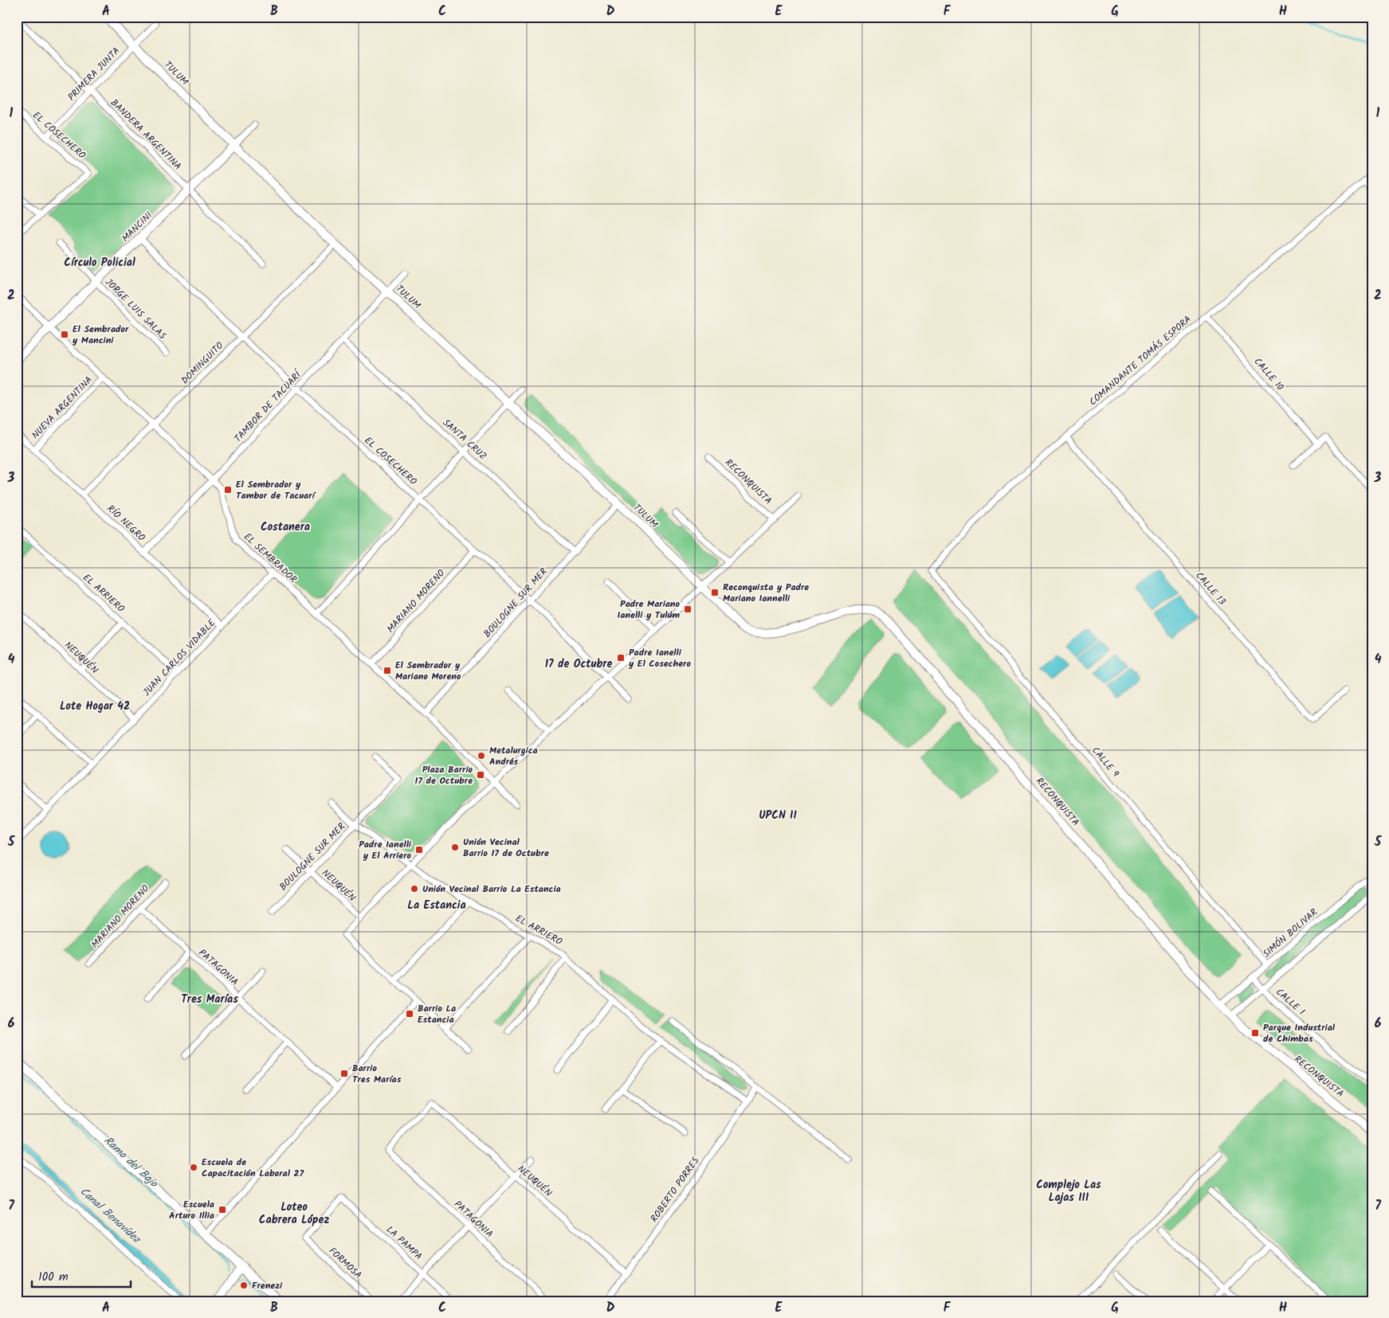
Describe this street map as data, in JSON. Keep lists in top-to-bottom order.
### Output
{
  "streets": {
    "street": [
      "TULUM",
      "PRIMERA JUNTA",
      "BANDERA ARGENTINA",
      "EL COSECHERO",
      "MANCINI",
      "JORGE LUIS SALAS",
      "COMANDANTE TOMÁS ESPORA",
      "DOMINGUITO",
      "CALLE 10",
      "TAMBOR DE TACUARÍ",
      "NUEVA ARGENTINA",
      "SANTA CRUZ",
      "RECONQUISTA",
      "RÍO NEGRO",
      "EL SEMBRADOR",
      "CALLE 13",
      "EL ARRIERO",
      "MARIANO MORENO",
      "BOULOGNE SUR MER",
      "NEUQUÉN",
      "JUAN CARLOS VIDABLE",
      "CALLE 9",
      "SIMÓN BOLIVAR",
      "PATAGONIA",
      "CALLE 1",
      "ROBERTO PORRES",
      "LA PAMPA",
      "FORMOSA"
    ]
  },
  "crossings": [
    ["TULUM", "PRIMERA JUNTA"],
    ["TULUM", "MANCINI"],
    ["TULUM", "DOMINGUITO"],
    ["TULUM", "TAMBOR DE TACUARÍ"],
    ["TULUM", "RECONQUISTA"],
    ["TULUM", "BOULOGNE SUR MER"],
    ["PRIMERA JUNTA", "BANDERA ARGENTINA"],
    ["PRIMERA JUNTA", "EL COSECHERO"],
    ["BANDERA ARGENTINA", "MANCINI"],
    ["EL COSECHERO", "MANCINI"],
    ["EL COSECHERO", "DOMINGUITO"],
    ["EL COSECHERO", "TAMBOR DE TACUARÍ"],
    ["EL COSECHERO", "MARIANO MORENO"],
    ["EL COSECHERO", "BOULOGNE SUR MER"],
    ["MANCINI", "JORGE LUIS SALAS"],
    ["MANCINI", "EL SEMBRADOR"],
    ["COMANDANTE TOMÁS ESPORA", "CALLE 10"],
    ["COMANDANTE TOMÁS ESPORA", "CALLE 13"],
    ["COMANDANTE TOMÁS ESPORA", "CALLE 9"],
    ["DOMINGUITO", "RÍO NEGRO"],
    ["DOMINGUITO", "EL SEMBRADOR"],
    ["TAMBOR DE TACUARÍ", "SANTA CRUZ"],
    ["TAMBOR DE TACUARÍ", "RÍO NEGRO"],
    ["TAMBOR DE TACUARÍ", "EL SEMBRADOR"],
    ["NUEVA ARGENTINA", "RÍO NEGRO"],
    ["NUEVA ARGENTINA", "EL SEMBRADOR"],
    ["SANTA CRUZ", "BOULOGNE SUR MER"],
    ["RECONQUISTA", "SIMÓN BOLIVAR"],
    ["RÍO NEGRO", "JUAN CARLOS VIDABLE"],
    ["EL SEMBRADOR", "MARIANO MORENO"],
    ["EL SEMBRADOR", "BOULOGNE SUR MER"],
    ["EL SEMBRADOR", "JUAN CARLOS VIDABLE"],
    ["EL ARRIERO", "BOULOGNE SUR MER"],
    ["EL ARRIERO", "JUAN CARLOS VIDABLE"],
    ["EL ARRIERO", "ROBERTO PORRES"],
    ["MARIANO MORENO", "PATAGONIA"],
    ["BOULOGNE SUR MER", "NEUQUÉN"],
    ["NEUQUÉN", "JUAN CARLOS VIDABLE"],
    ["NEUQUÉN", "PATAGONIA"],
    ["NEUQUÉN", "ROBERTO PORRES"],
    ["CALLE 9", "SIMÓN BOLIVAR"],
    ["SIMÓN BOLIVAR", "CALLE 1"],
    ["LA PAMPA", "FORMOSA"]
  ],
  "districts": [
    "Círculo Policial",
    "Costanera",
    "17 de Octubre",
    "Lote Hogar 42",
    "UPCN II",
    "La Estancia",
    "Tres Marías",
    "Complejo Las Lajas III",
    "Loteo Cabrera López"
  ],
  "water": ["Ramo del Bajo", "Canal Benavídez"],
  "places": {
    "transit": [
      "El Sembrador y Mancini",
      "El Sembrador y Tambor de Tacuarí",
      "Reconquista y Padre Mariano Iannelli",
      "Padre Mariano Ianelli y Tulúm",
      "Padre Ianelli y El Cosechero",
      "El Sembrador y Mariano Moreno",
      "Plaza Barrio 17 de Octubre",
      "Padre Ianelli y El Arriero",
      "Barrio La Estancia",
      "Parque Industrial de Chimbas",
      "Barrio Tres Marías",
      "Escuela Arturo Illia"
    ],
    "other": [
      "Metalurgica Andrés",
      "Unión Vecinal Barrio 17 de Octubre",
      "Unión Vecinal Barrio La Estancia",
      "Escuela de Capacitación Laboral 27",
      "Frenezi"
    ]
  },
  "scale_bar": "100 m",
  "grid": {
    "columns": [
      "A",
      "B",
      "C",
      "D",
      "E",
      "F",
      "G",
      "H"
    ],
    "rows": [
      "1",
      "2",
      "3",
      "4",
      "5",
      "6",
      "7"
    ]
  }
}
